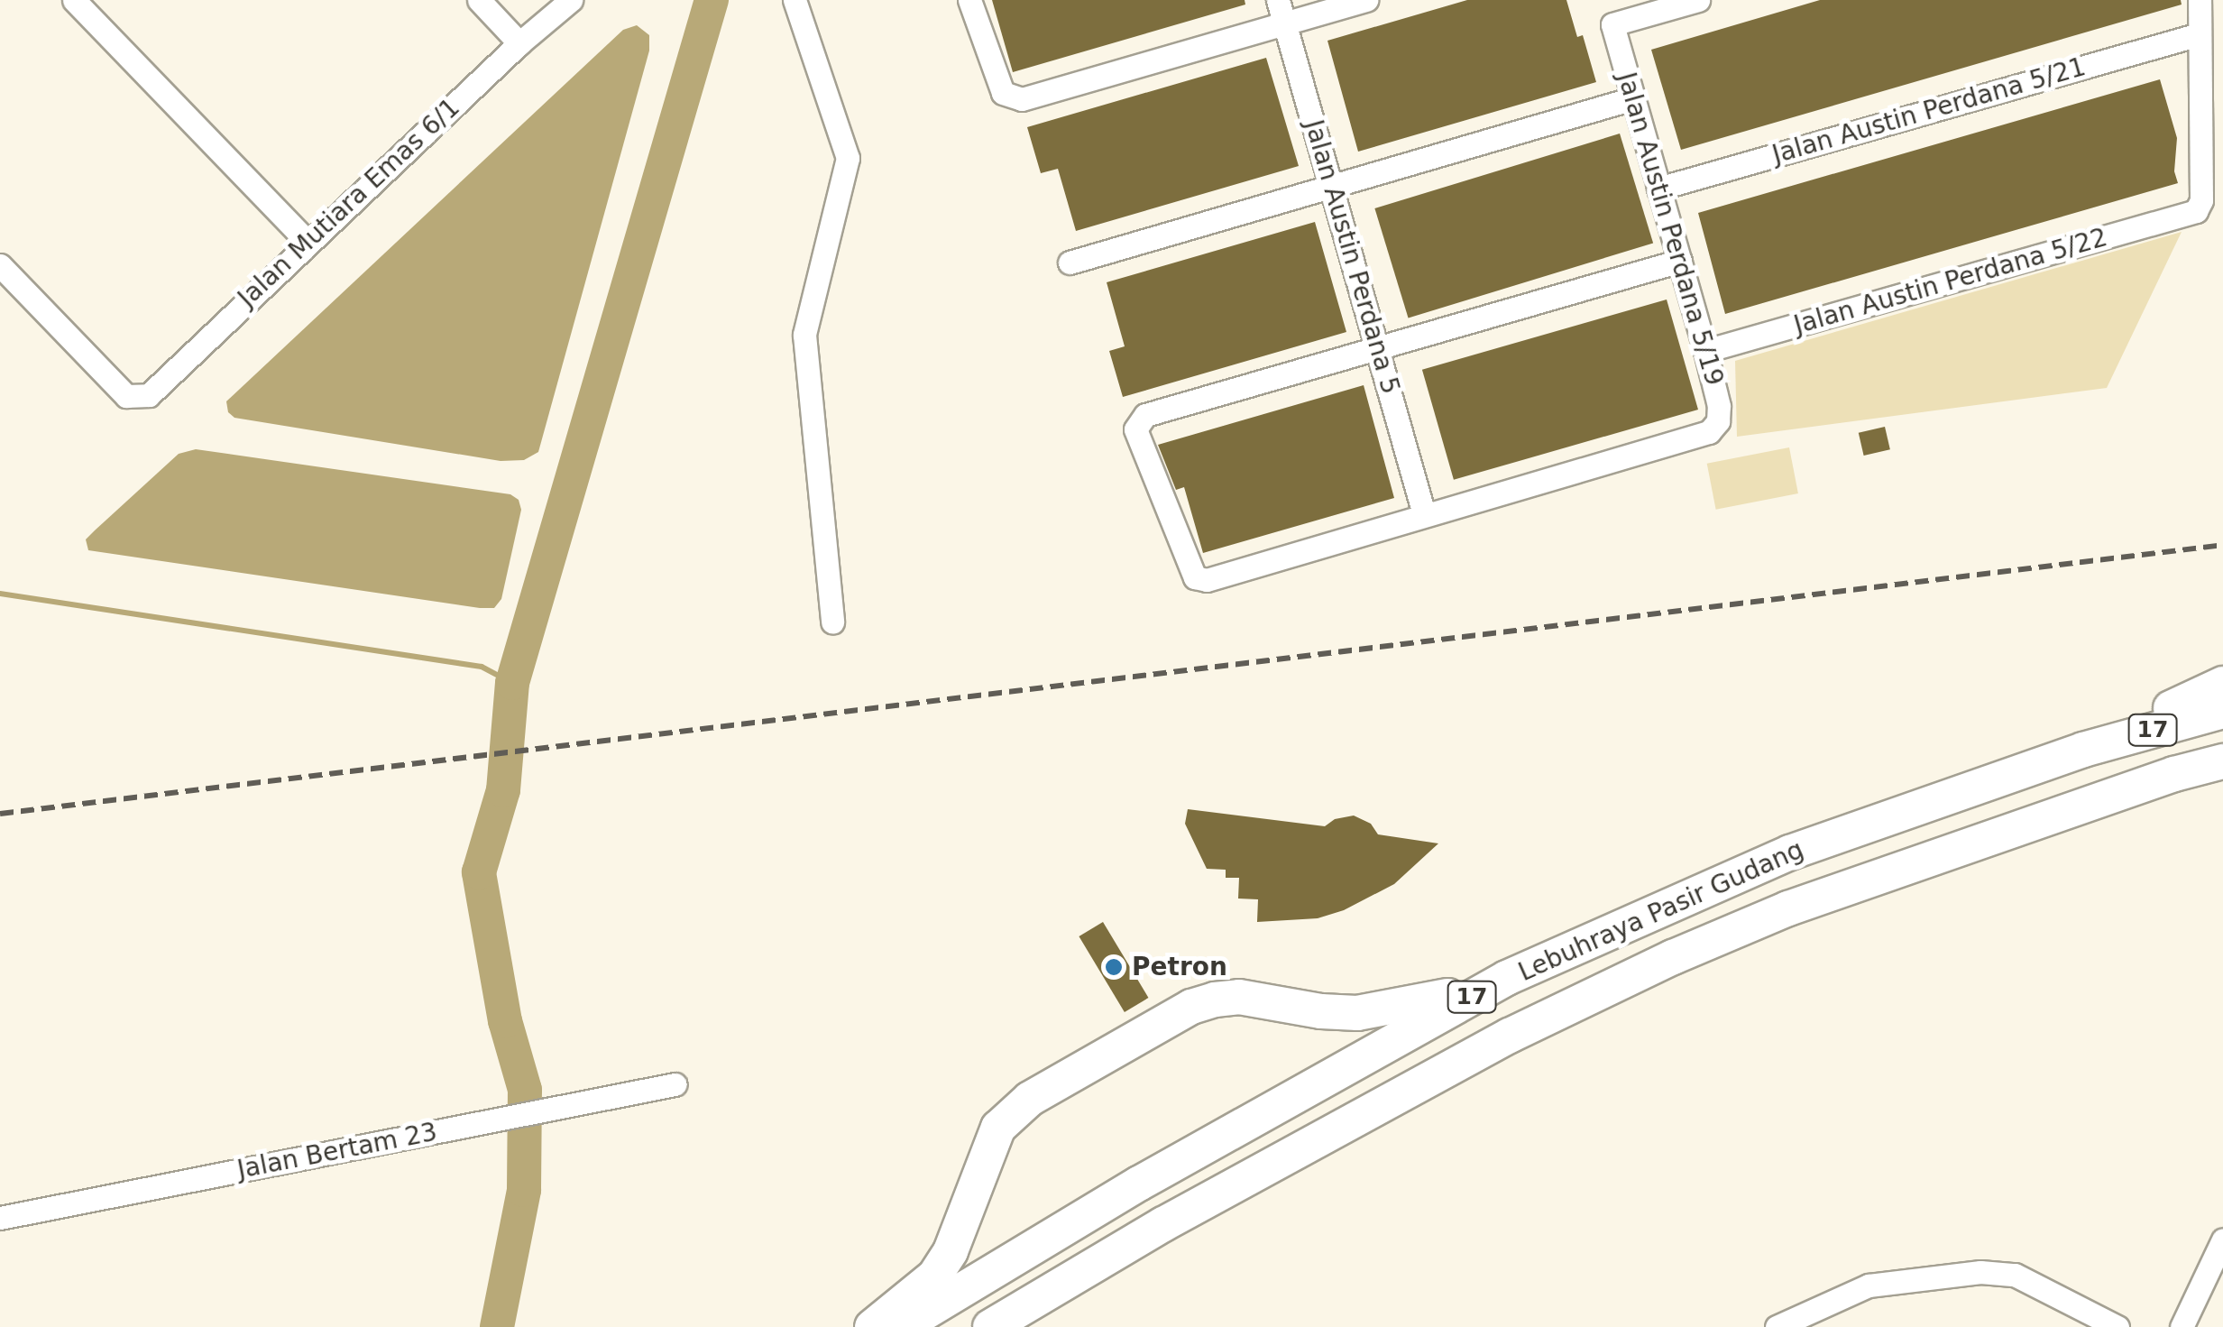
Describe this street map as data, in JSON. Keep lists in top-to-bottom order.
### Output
{
  "streets": {
    "highway": ["17", "Lebuhraya Pasir Gudang"],
    "street": [
      "Jalan Austin Perdana 5/21",
      "Jalan Mutiara Emas 6/1",
      "Jalan Austin Perdana 5/19",
      "Jalan Austin Perdana 5",
      "Jalan Austin Perdana 5/22",
      "Jalan Bertam 23"
    ]
  },
  "crossings": [
    ["Jalan Austin Perdana 5/21", "Jalan Austin Perdana 5/19"],
    ["Jalan Austin Perdana 5/21", "Jalan Austin Perdana 5/22"],
    ["Jalan Austin Perdana 5/19", "Jalan Austin Perdana 5"],
    ["Jalan Austin Perdana 5/19", "Jalan Austin Perdana 5/22"]
  ],
  "places": ["Petron"]
}
